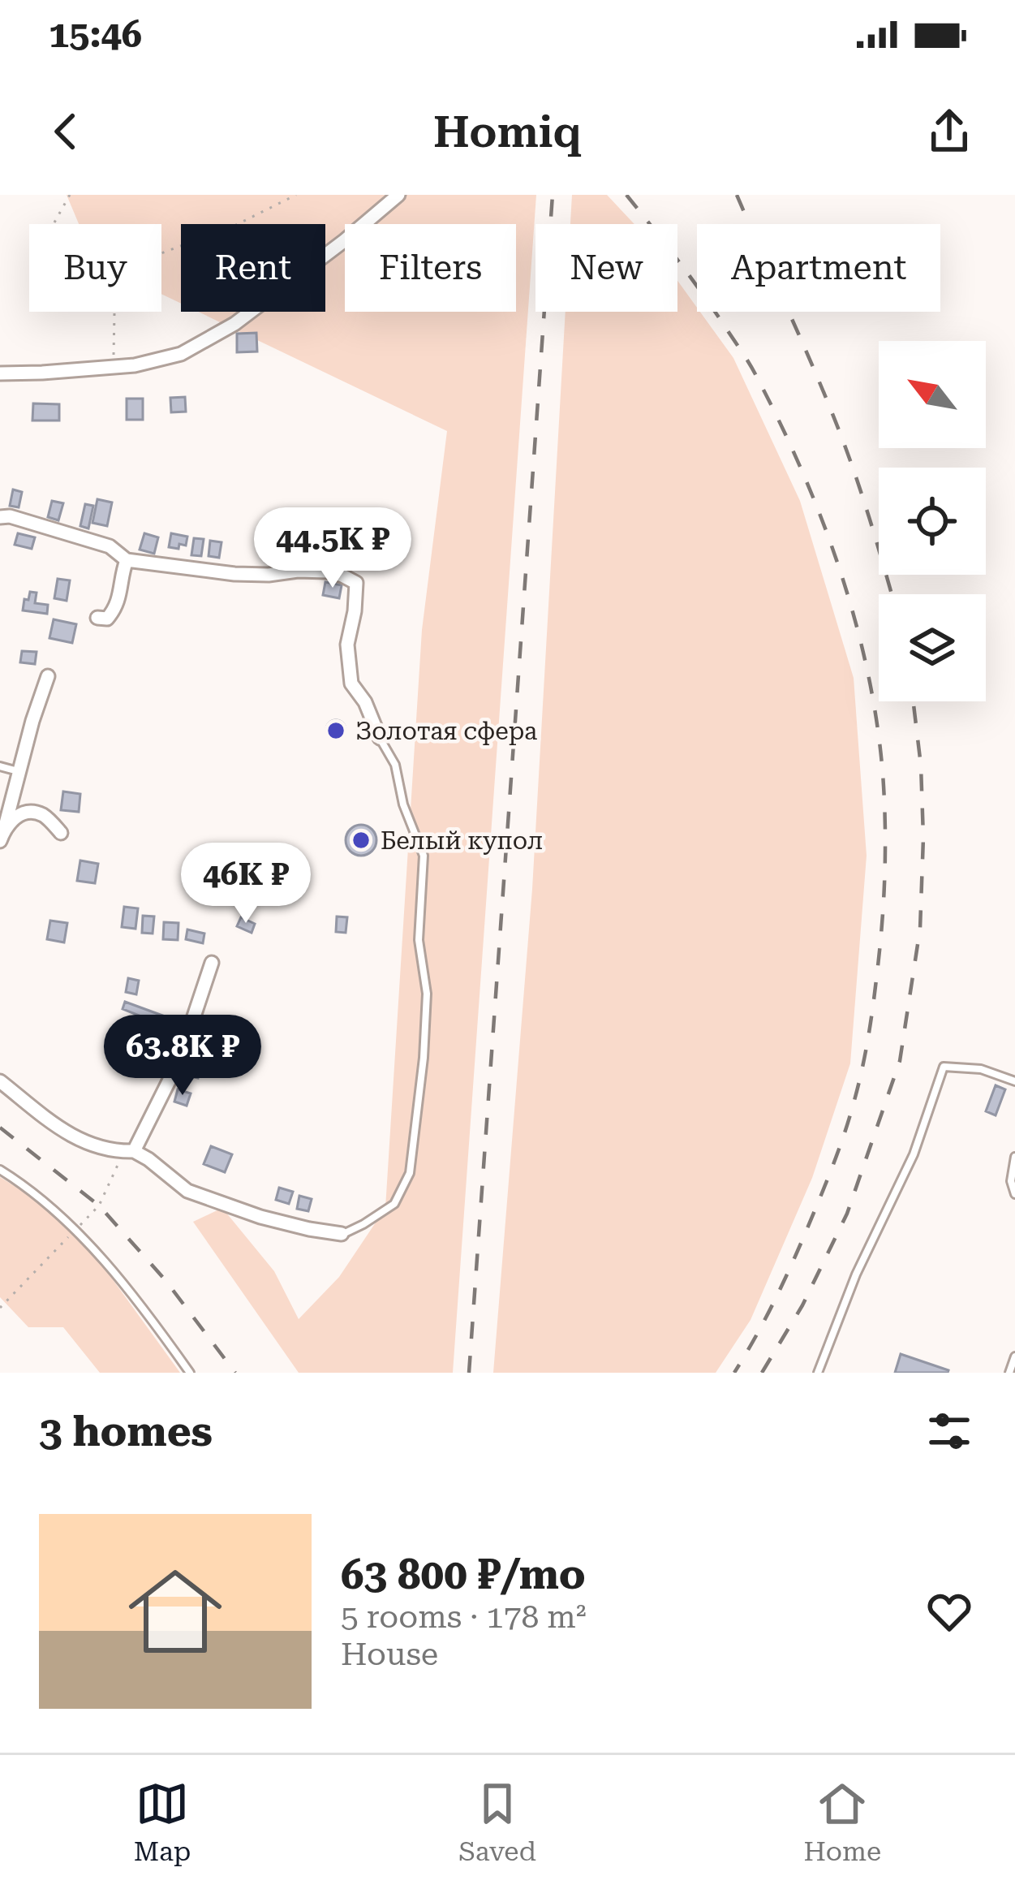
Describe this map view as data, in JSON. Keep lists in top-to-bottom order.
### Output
{
  "places": ["Золотая сфера", "Белый купол"],
  "north": "top left",
  "page": {
    "status": "15:46",
    "header": "Homiq",
    "chip": [
      "Buy",
      "Rent",
      "Filters",
      "New",
      "Apartment"
    ],
    "price": ["44.5K ₽", "46K ₽", "63.8K ₽"],
    "heading": "3 homes",
    "list": [
      {
        "name": "63 800 ₽/mo",
        "note": "5 rooms · 178 m² · House"
      }
    ],
    "tabs": ["Map", "Saved", "Home"]
  }
}
